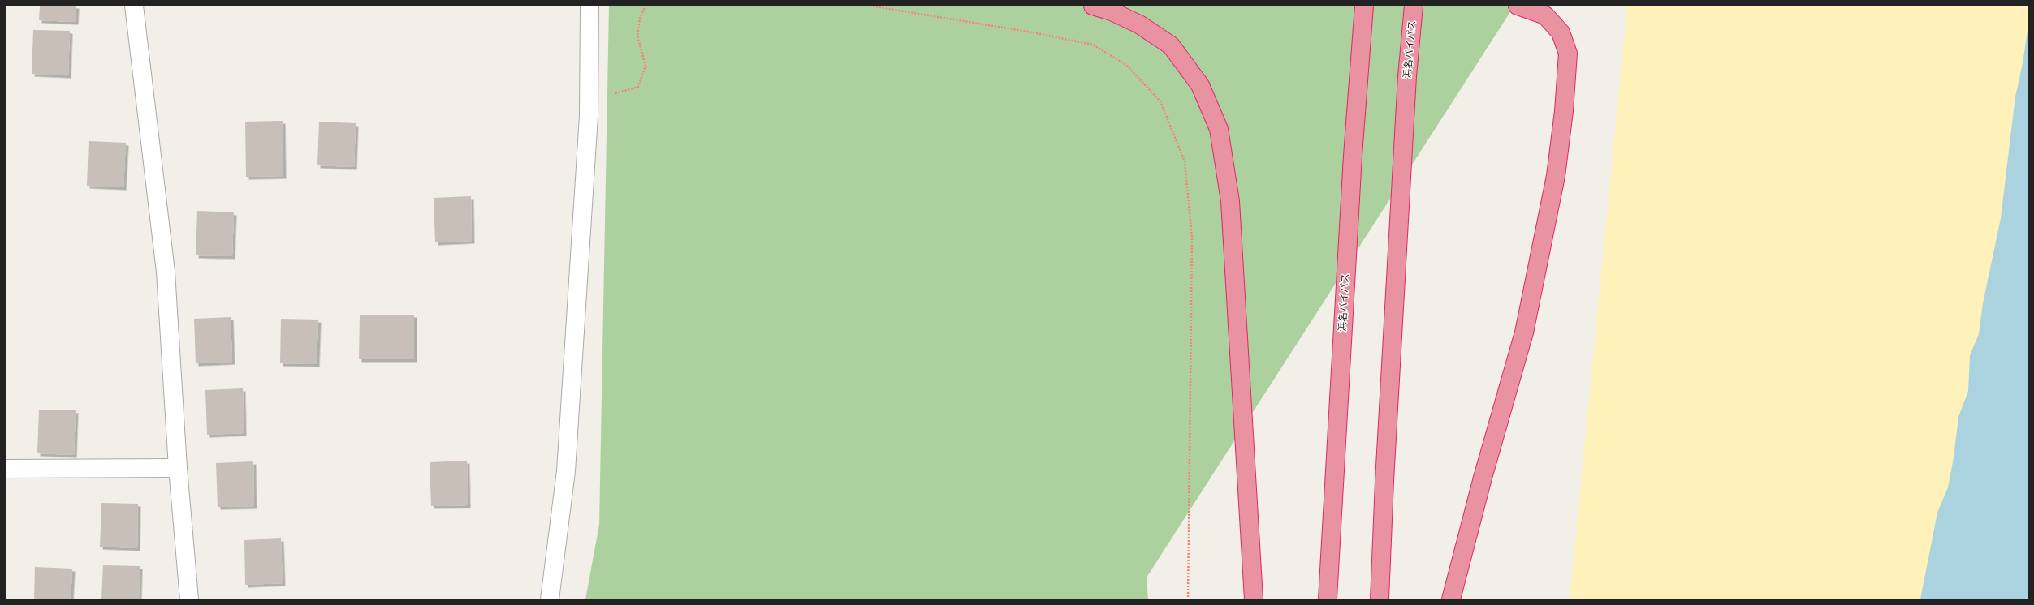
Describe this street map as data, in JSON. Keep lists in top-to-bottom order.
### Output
{
  "streets": {
    "highway": ["浜名バイパス"]
  }
}
